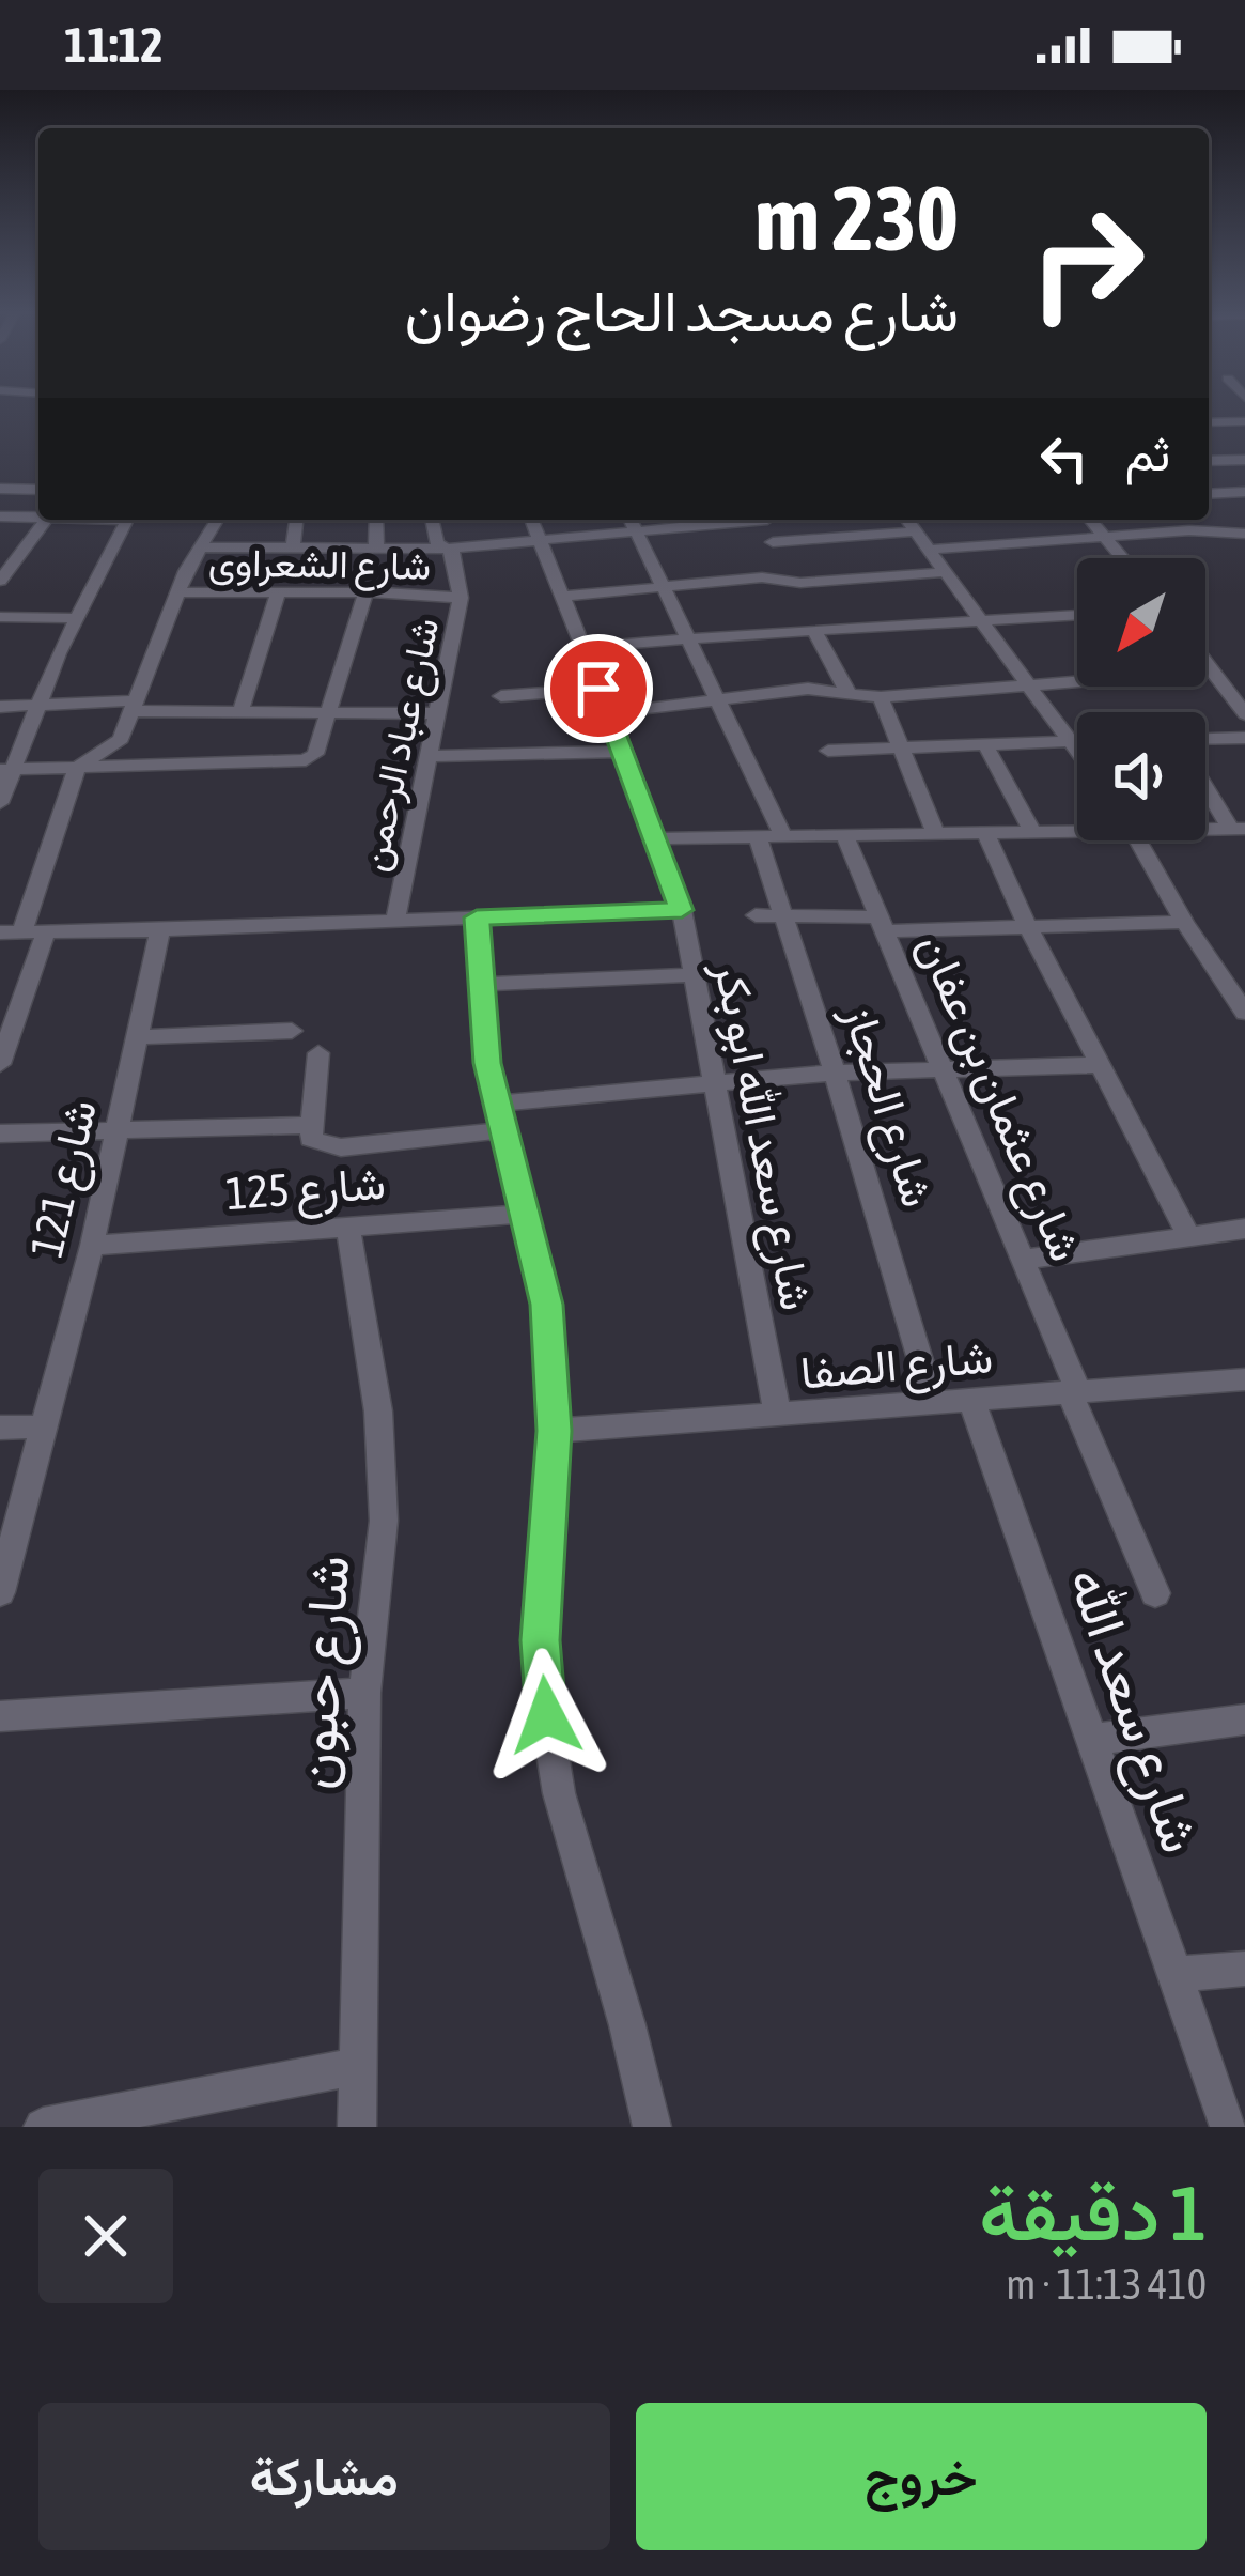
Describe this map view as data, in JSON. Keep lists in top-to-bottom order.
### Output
{
  "streets": {
    "street": [
      "شارع الشعراوى",
      "شارع عباد الرحمن",
      "شارع عثمان بن عفان",
      "شارع الحجاز",
      "شارع سعد الله ابو بكر",
      "شارع 121",
      "شارع 125",
      "شارع الصفا",
      "شارع حبون",
      "شارع سعد الله"
    ]
  },
  "crossings": [
    ["شارع الشعراوى", "شارع عباد الرحمن"],
    ["شارع عثمان بن عفان", "شارع الصفا"],
    ["شارع الحجاز", "شارع الصفا"],
    ["شارع سعد الله ابو بكر", "شارع الصفا"],
    ["شارع 121", "شارع 125"],
    ["شارع 125", "شارع حبون"],
    ["شارع الصفا", "شارع سعد الله"]
  ],
  "north": "bottom left",
  "page": {
    "status": "11:12",
    "turn": ["230 m", "شارع مسجد الحاج رضوان"],
    "then": "ثم",
    "heading": ["1 دقيقة", "410 m · 11:13"],
    "buttons": ["خروج", "مشاركة"]
  }
}
